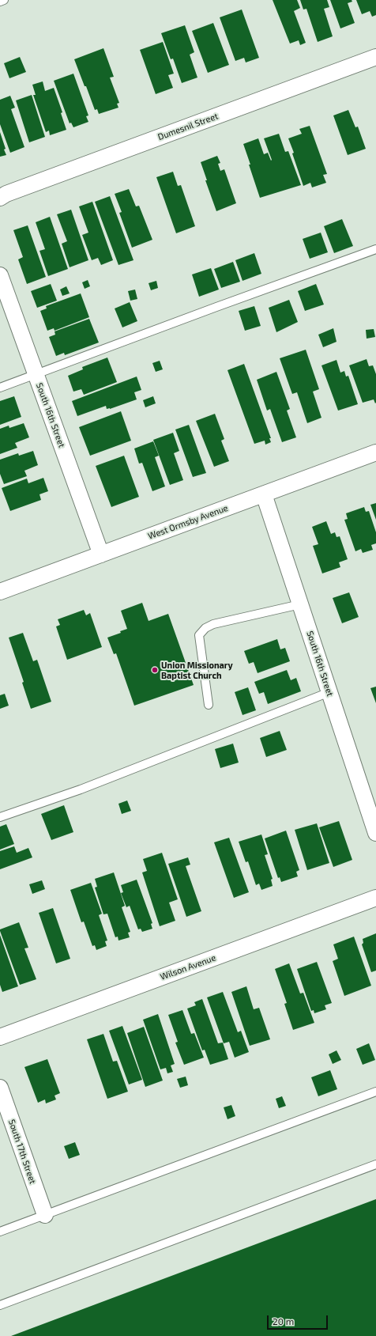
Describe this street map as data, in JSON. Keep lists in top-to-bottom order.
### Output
{
  "streets": {
    "street": [
      "Dumesnil Street",
      "South 16th Street",
      "West Ormsby Avenue",
      "Wilson Avenue",
      "South 17th Street"
    ]
  },
  "crossings": [
    ["South 16th Street", "West Ormsby Avenue"]
  ],
  "places": ["Union Missionary Baptist Church"],
  "scale_bar": "20 m"
}
